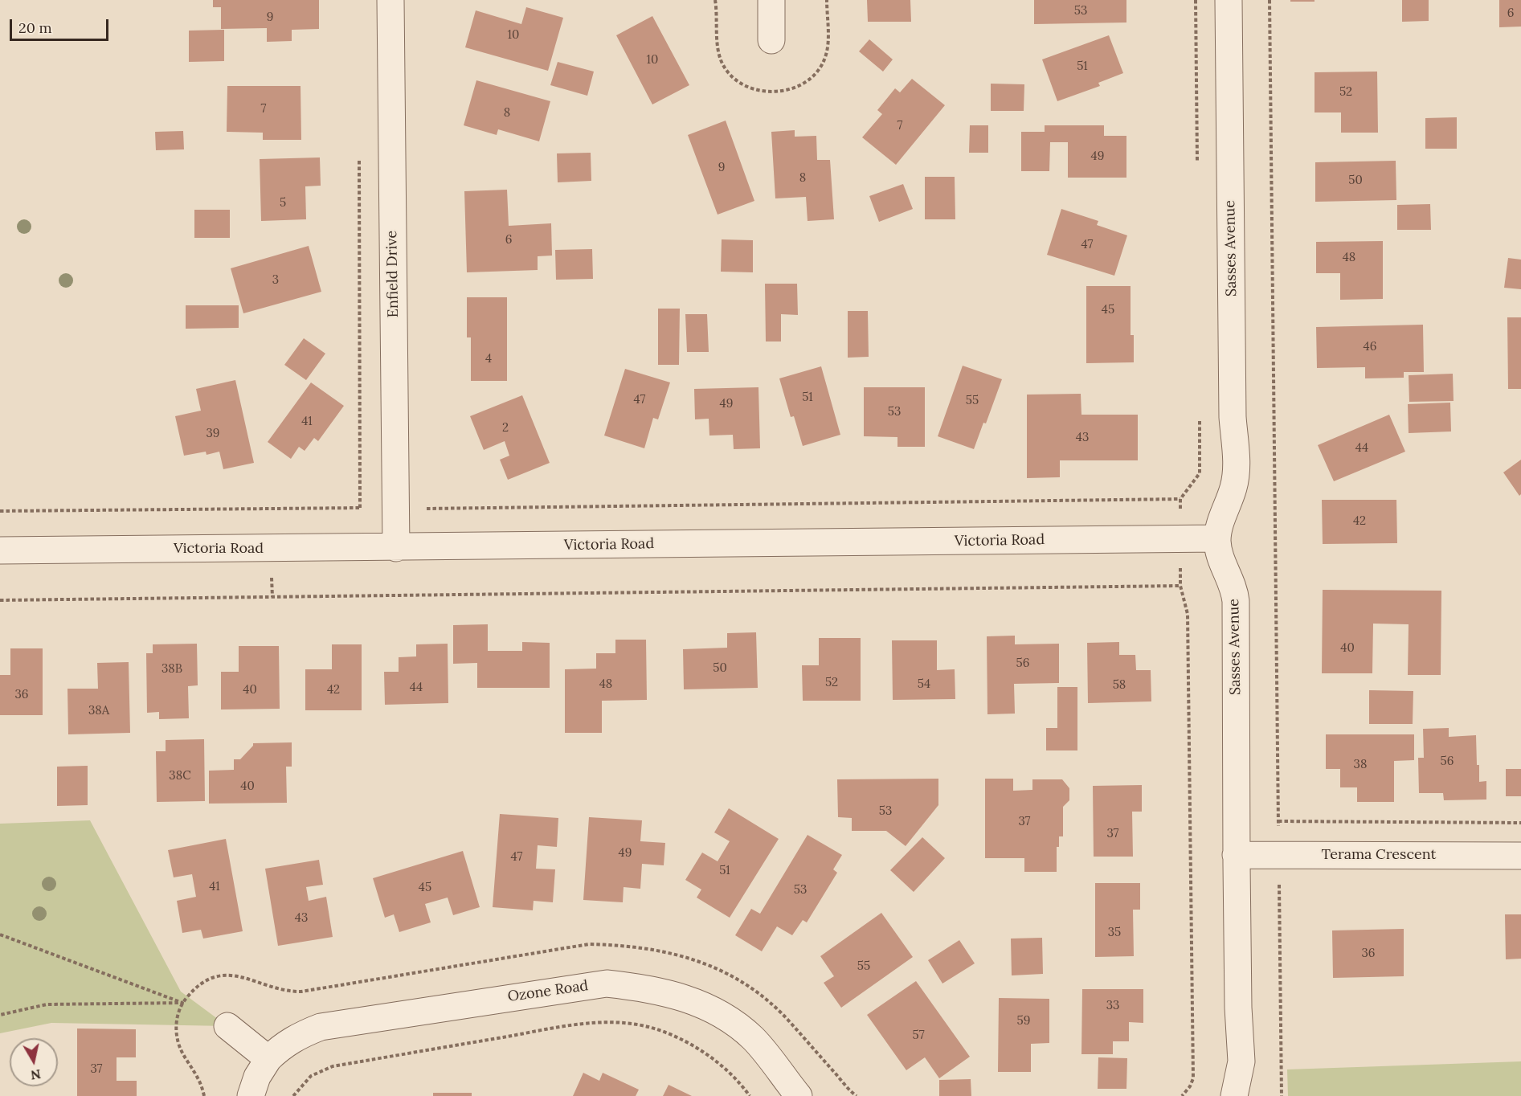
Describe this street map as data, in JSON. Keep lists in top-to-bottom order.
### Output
{
  "streets": {
    "street": [
      "Sasses Avenue",
      "Enfield Drive",
      "Victoria Road",
      "Terama Crescent",
      "Ozone Road"
    ]
  },
  "crossings": [
    ["Sasses Avenue", "Victoria Road"],
    ["Sasses Avenue", "Terama Crescent"],
    ["Enfield Drive", "Victoria Road"]
  ],
  "house_numbers": [
    "53",
    "6",
    "9",
    "10",
    "10",
    "51",
    "52",
    "7",
    "8",
    "7",
    "49",
    "9",
    "8",
    "50",
    "5",
    "6",
    "47",
    "48",
    "3",
    "45",
    "46",
    "4",
    "51",
    "47",
    "55",
    "49",
    "53",
    "41",
    "2",
    "39",
    "43",
    "44",
    "42",
    "40",
    "56",
    "50",
    "38B",
    "52",
    "48",
    "54",
    "58",
    "44",
    "40",
    "42",
    "36",
    "38A",
    "56",
    "38",
    "38C",
    "40",
    "53",
    "37",
    "37",
    "49",
    "47",
    "51",
    "41",
    "45",
    "53",
    "43",
    "35",
    "36",
    "55",
    "33",
    "59",
    "57",
    "37"
  ],
  "scale_bar": "20 m",
  "north": "bottom"
}
